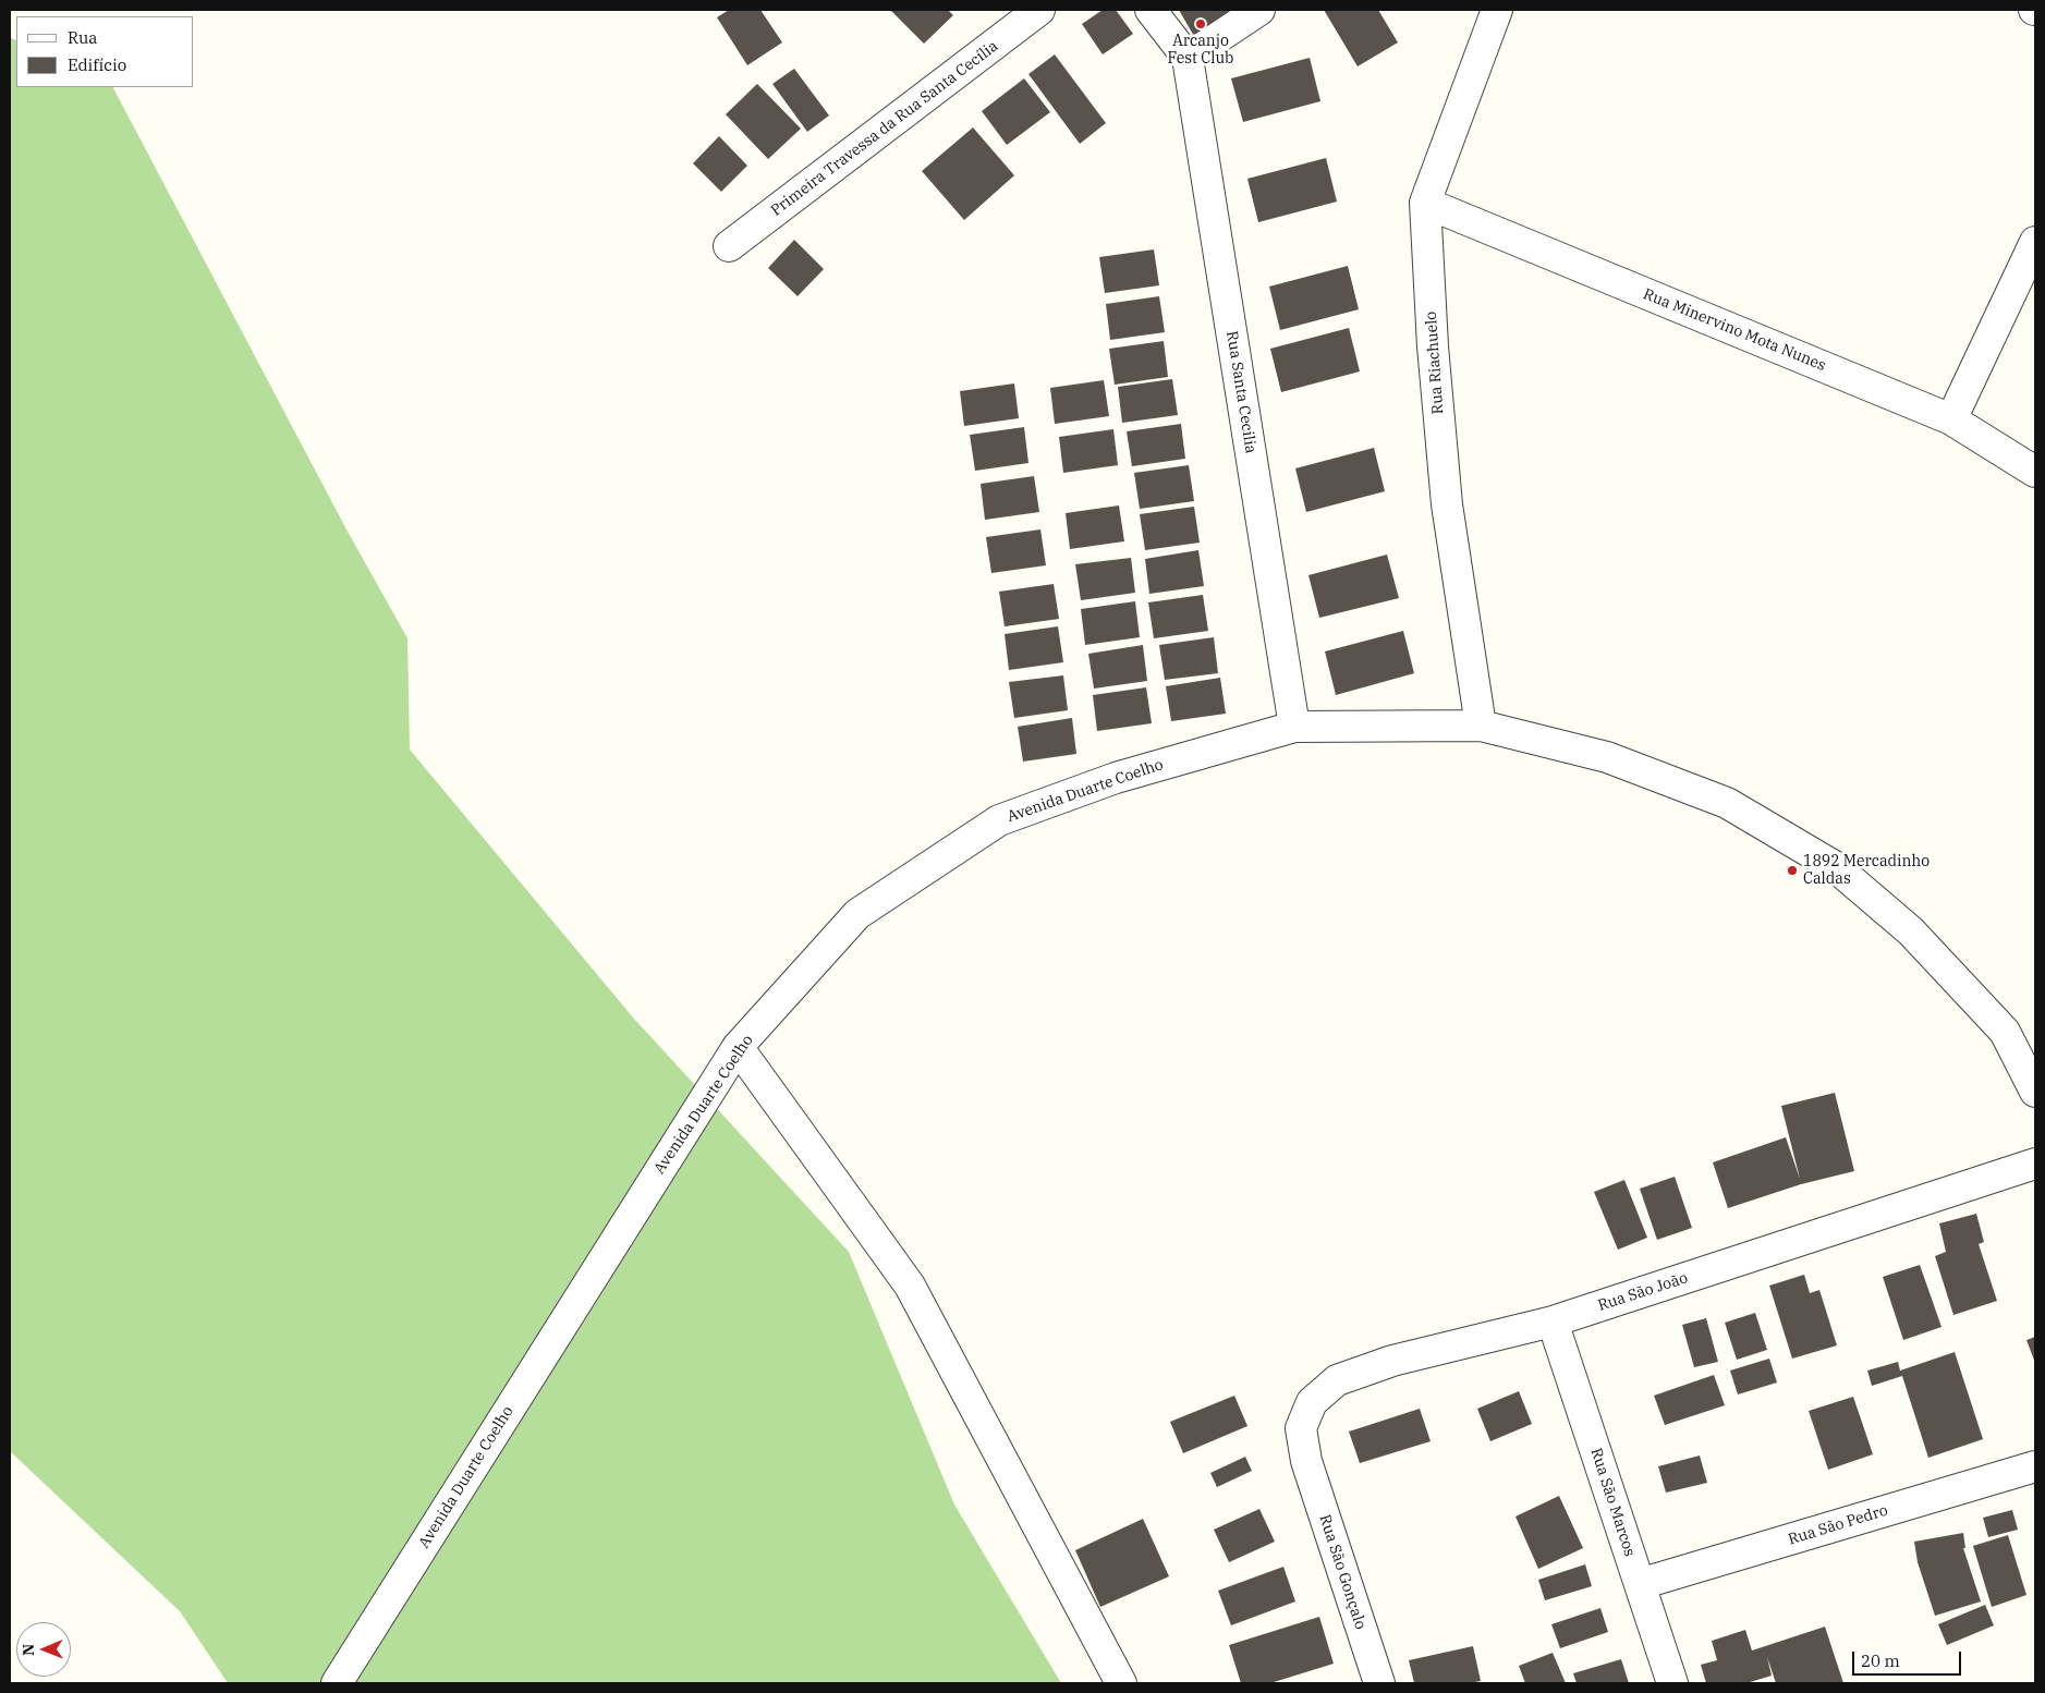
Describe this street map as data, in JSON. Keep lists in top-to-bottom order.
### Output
{
  "streets": {
    "street": [
      "Primeira Travessa da Rua Santa Cecília",
      "Rua Minervino Mota Nunes",
      "Rua Riachuelo",
      "Rua Santa Cecilia",
      "Avenida Duarte Coelho",
      "Rua São João",
      "Rua São Marcos",
      "Rua São Pedro",
      "Rua São Gonçalo"
    ]
  },
  "crossings": [
    ["Rua Minervino Mota Nunes", "Rua Riachuelo"],
    ["Rua Riachuelo", "Avenida Duarte Coelho"],
    ["Rua Santa Cecilia", "Avenida Duarte Coelho"],
    ["Rua São João", "Rua São Marcos"],
    ["Rua São João", "Rua São Gonçalo"],
    ["Rua São Marcos", "Rua São Pedro"]
  ],
  "places": ["Arcanjo Fest Club", "1892 Mercadinho Caldas"],
  "legend": ["Rua", "Edifício"],
  "scale_bar": "20 m",
  "north": "left"
}
